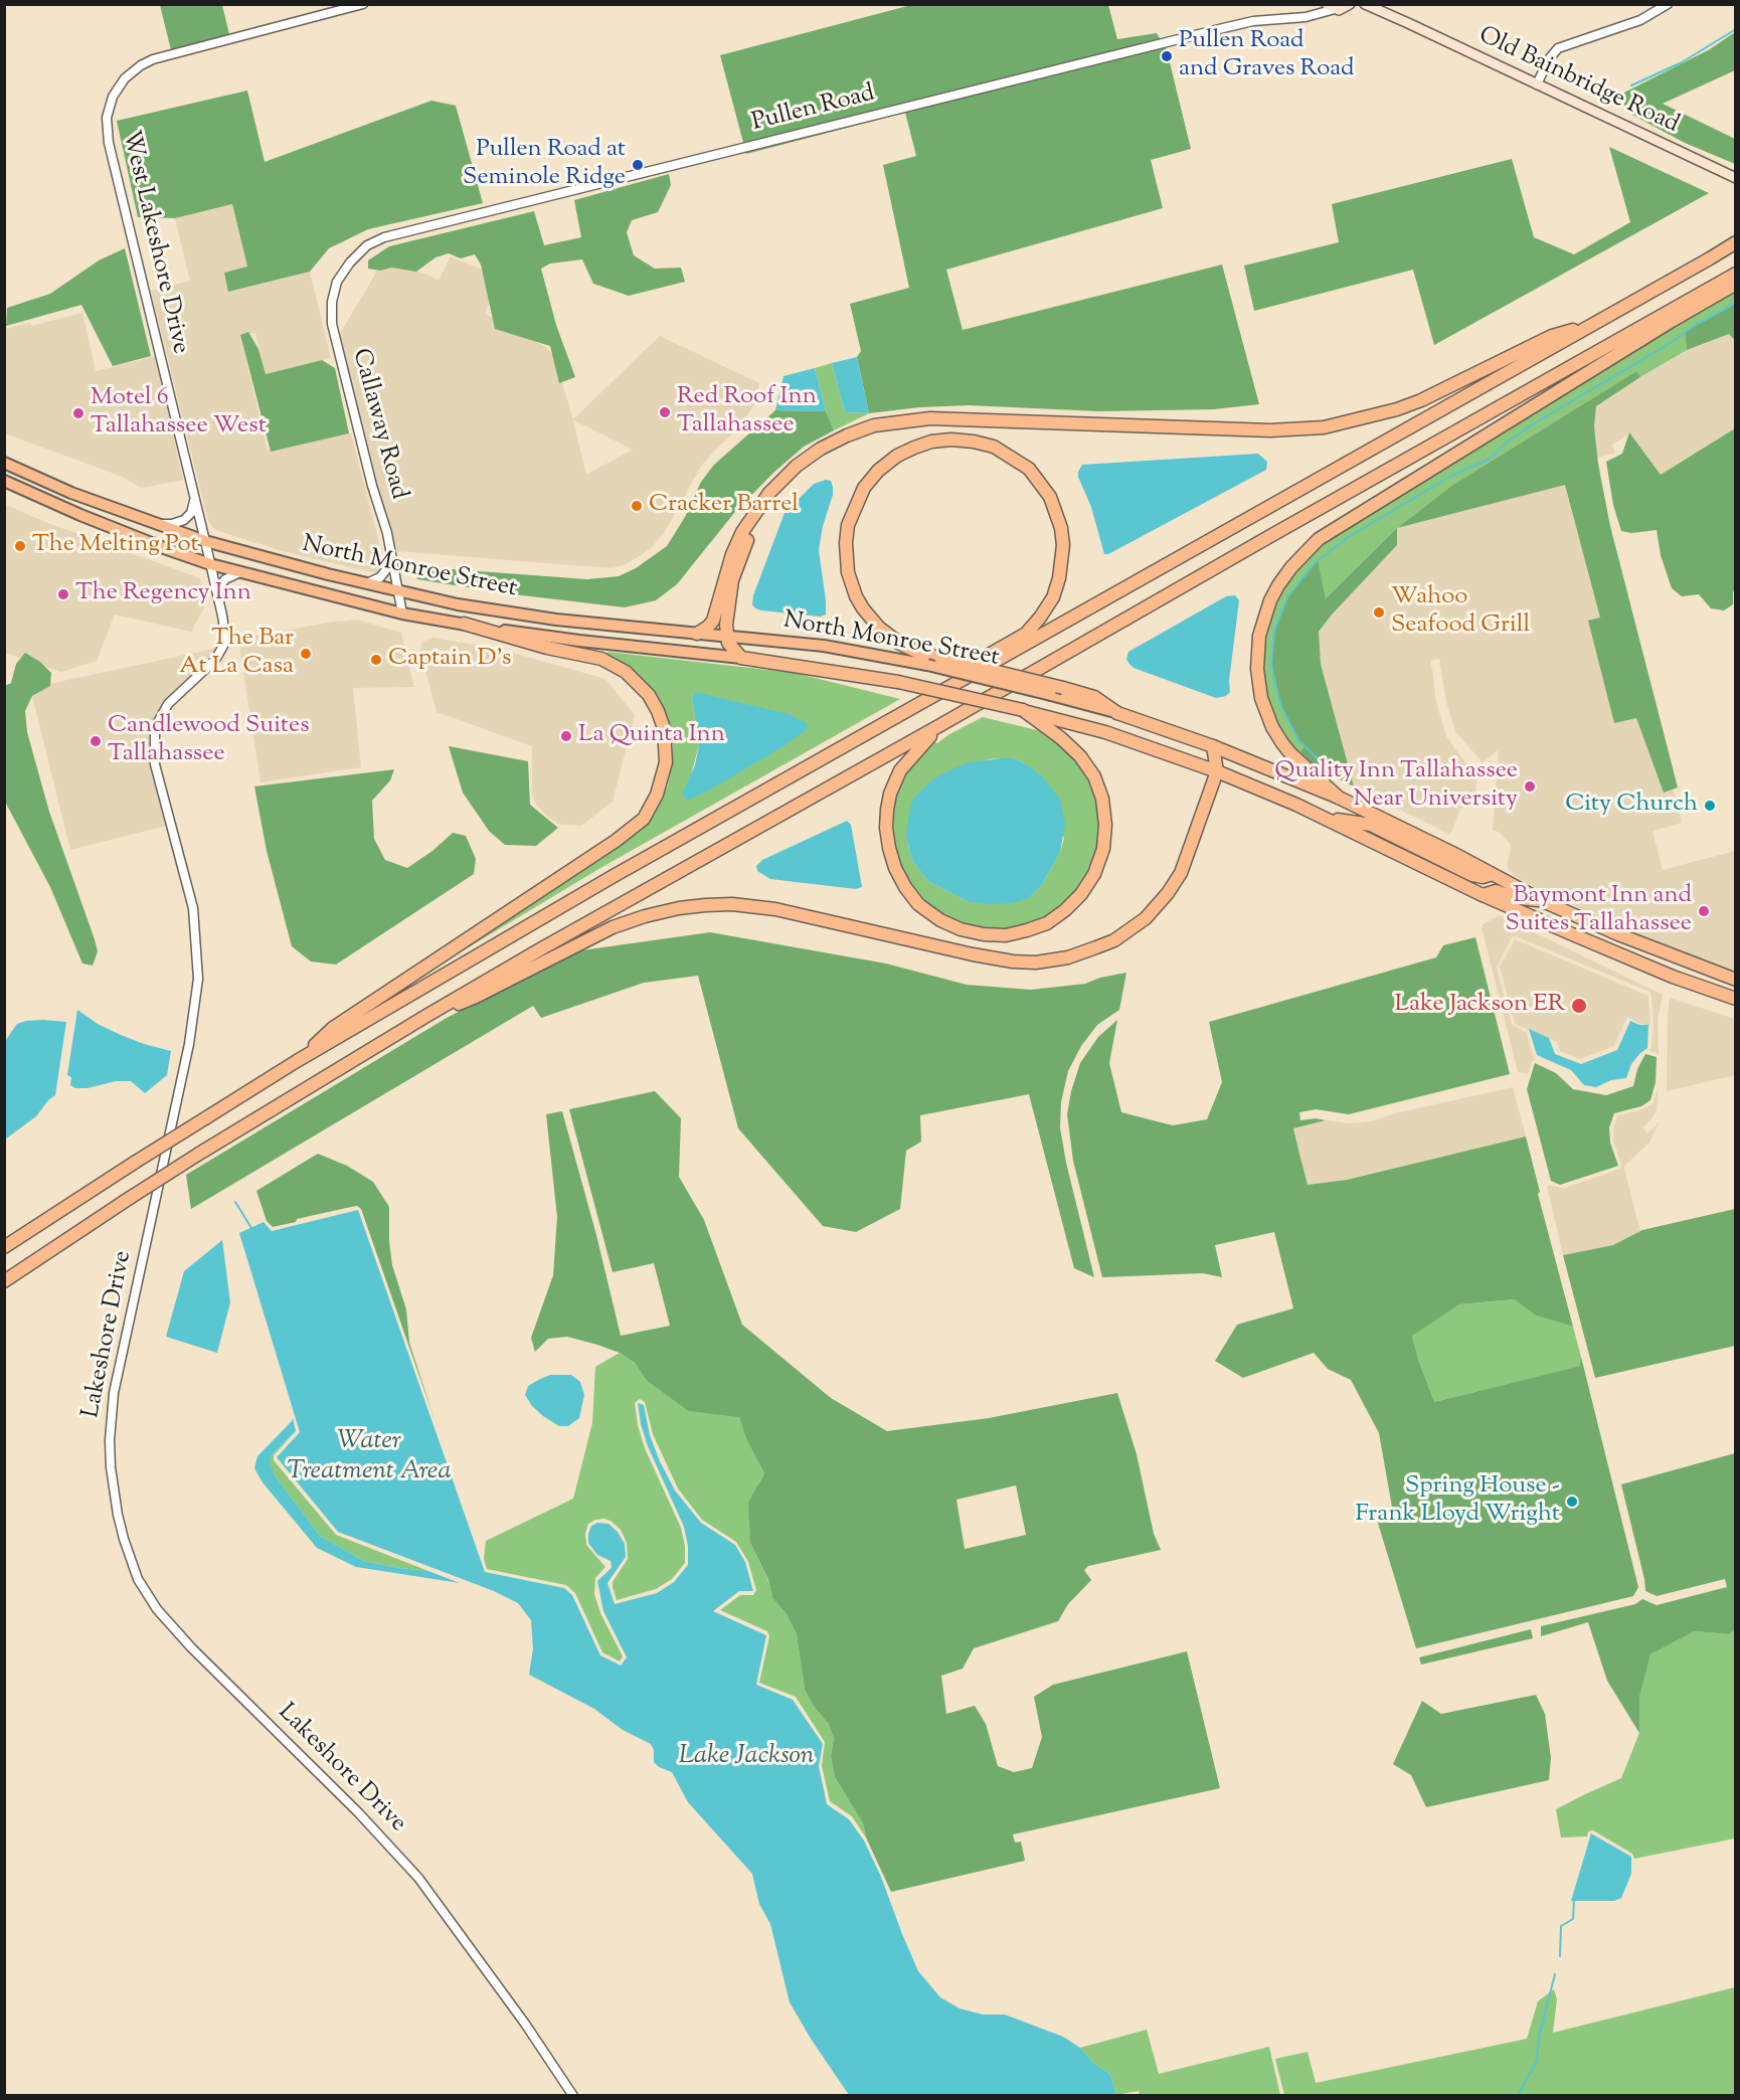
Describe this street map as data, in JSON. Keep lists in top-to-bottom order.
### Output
{
  "streets": {
    "highway": ["North Monroe Street"],
    "main road": ["Old Bainbridge Road"],
    "street": [
      "Pullen Road",
      "West Lakeshore Drive",
      "Callaway Road",
      "Lakeshore Drive"
    ]
  },
  "crossings": [
    ["Old Bainbridge Road", "Pullen Road"],
    ["Pullen Road", "Callaway Road"],
    ["West Lakeshore Drive", "North Monroe Street"],
    ["West Lakeshore Drive", "Lakeshore Drive"],
    ["Callaway Road", "North Monroe Street"],
    ["North Monroe Street", "Lakeshore Drive"]
  ],
  "water": ["Water Treatment Area", "Lake Jackson"],
  "places": [
    "Pullen Road and Graves Road",
    "Pullen Road at Seminole Ridge",
    "Red Roof Inn Tallahassee",
    "Motel 6 Tallahassee West",
    "Cracker Barrel",
    "The Melting Pot",
    "The Regency Inn",
    "Wahoo Seafood Grill",
    "The Bar At La Casa",
    "Captain D's",
    "La Quinta Inn",
    "Candlewood Suites Tallahassee",
    "Quality Inn Tallahassee Near University",
    "City Church",
    "Baymont Inn and Suites Tallahassee",
    "Lake Jackson ER",
    "Spring House - Frank Lloyd Wright"
  ]
}
